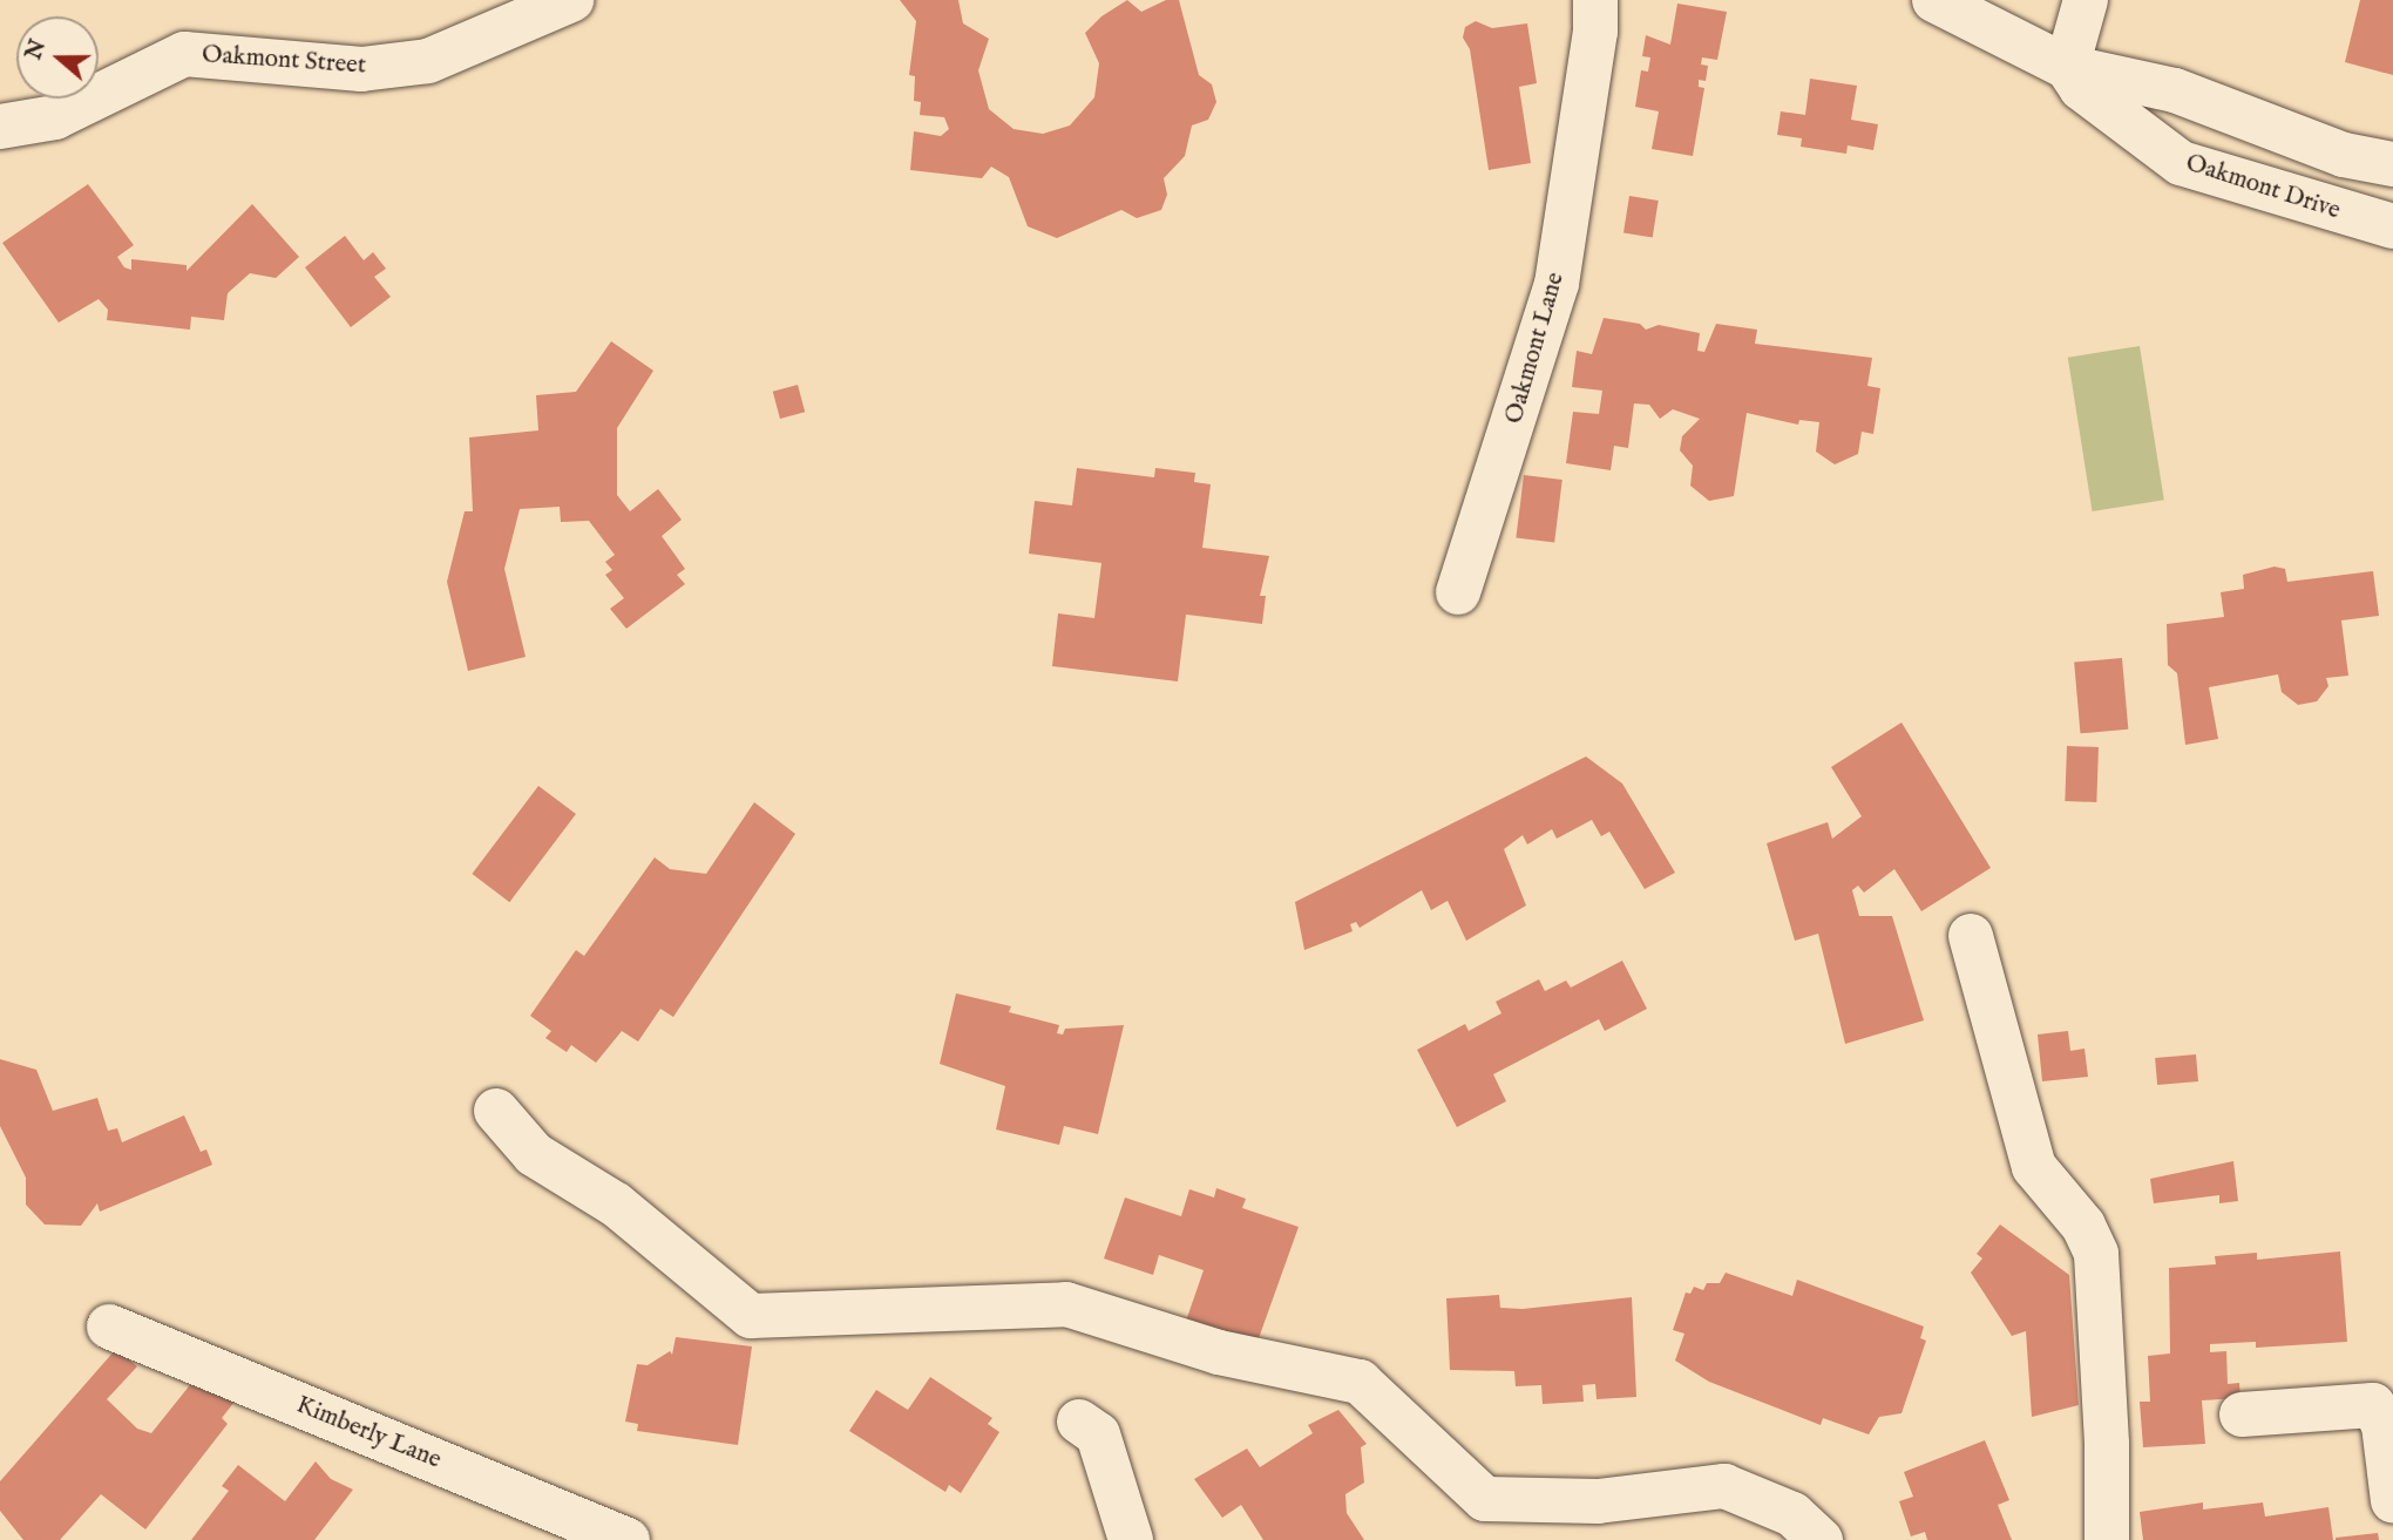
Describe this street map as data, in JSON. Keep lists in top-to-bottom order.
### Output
{
  "streets": {
    "street": [
      "Oakmont Street",
      "Oakmont Drive",
      "Oakmont Lane",
      "Kimberly Lane"
    ]
  },
  "north": "left"
}
